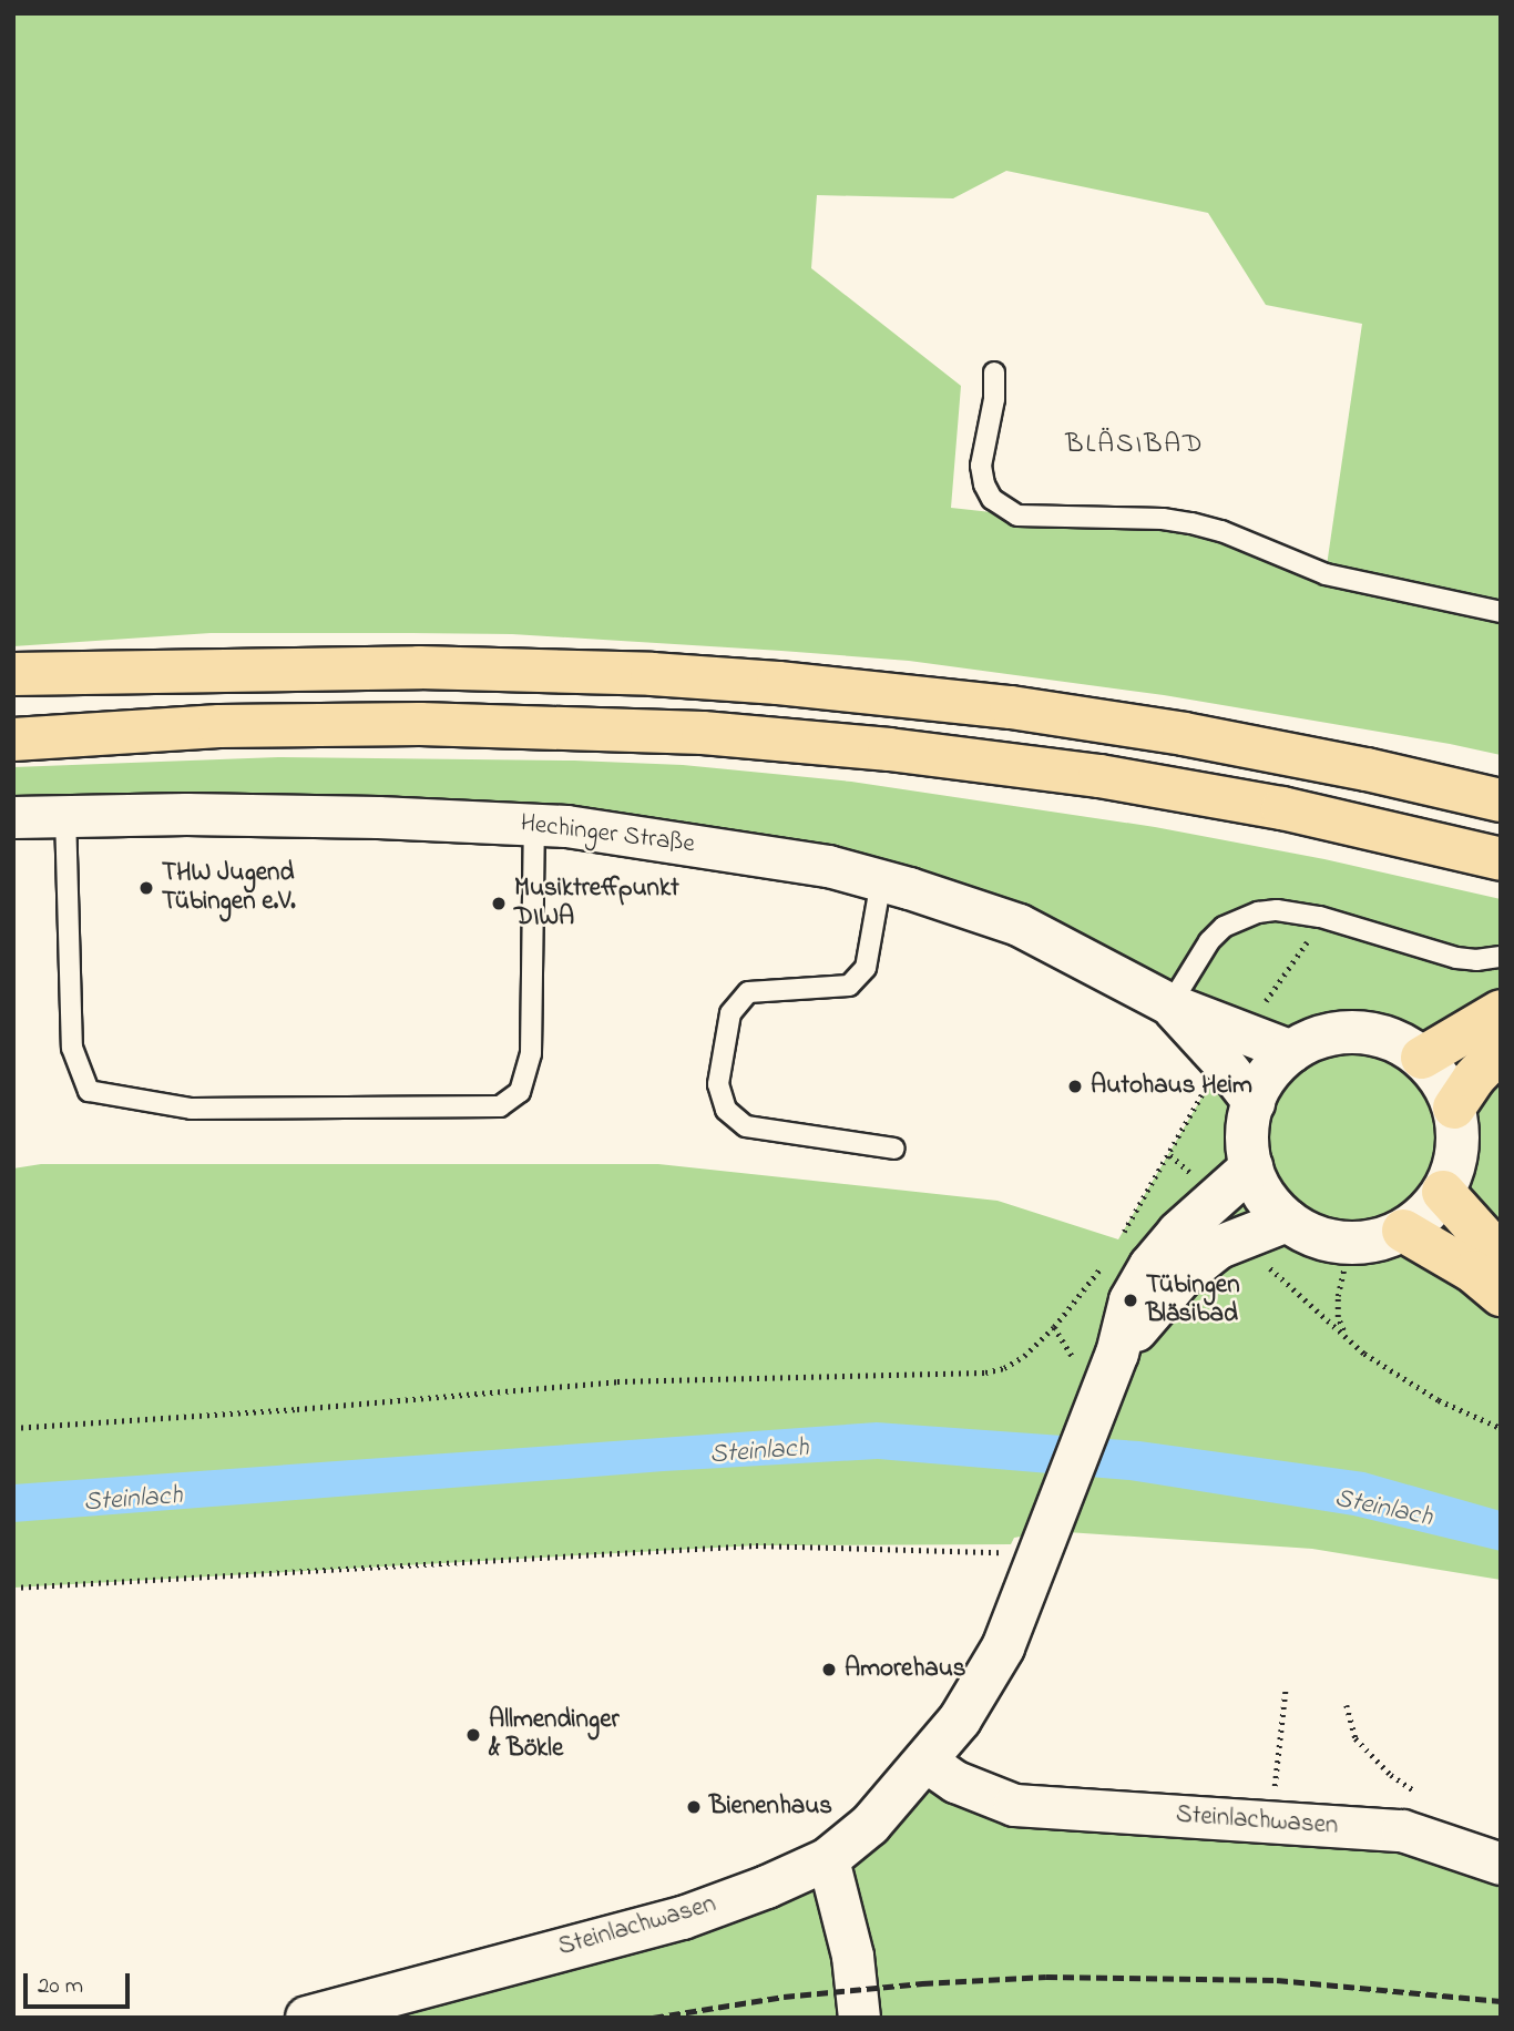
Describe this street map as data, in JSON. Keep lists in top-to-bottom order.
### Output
{
  "streets": {
    "street": ["Hechinger Straße", "Steinlachwasen"]
  },
  "crossings": [
    ["Hechinger Straße", "Steinlachwasen"]
  ],
  "districts": ["BLÄSIBAD"],
  "water": ["Steinlach"],
  "places": [
    "THW Jugend Tübingen e.V.",
    "Musiktreffpunkt DIWA",
    "Autohaus Heim",
    "Tübingen Bläsibad",
    "Amorehaus",
    "Allmendinger & Bökle",
    "Bienenhaus"
  ],
  "scale_bar": "20 m"
}
